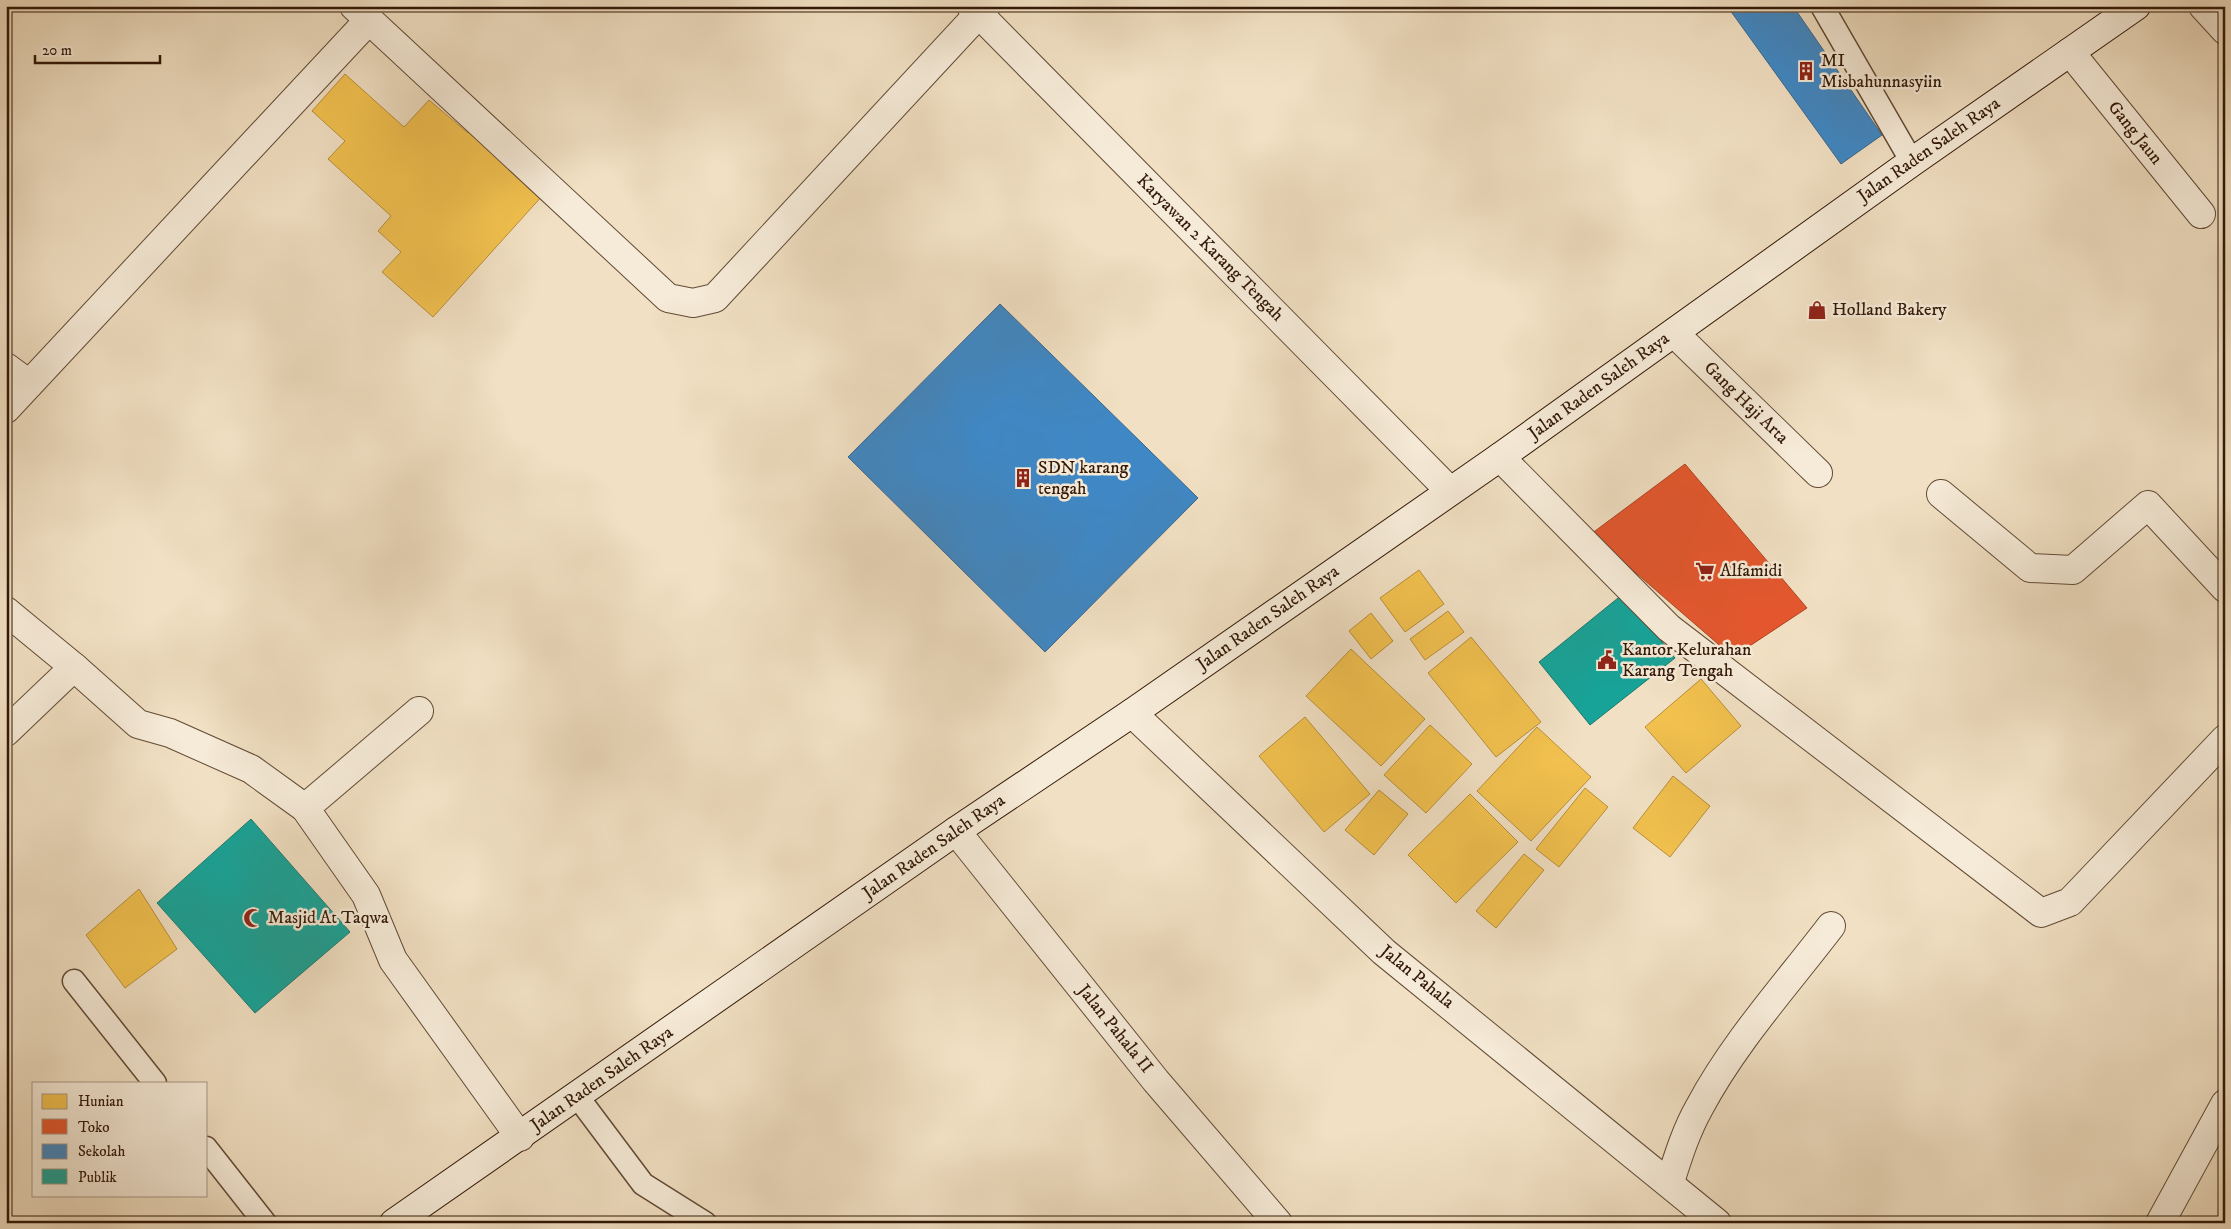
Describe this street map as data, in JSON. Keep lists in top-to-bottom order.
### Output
{
  "streets": {
    "street": [
      "Gang Jaun",
      "Jalan Raden Saleh Raya",
      "Karyawan 2 Karang Tengah",
      "Gang Haji Arta",
      "Jalan Pahala",
      "Jalan Pahala II"
    ]
  },
  "crossings": [
    ["Gang Jaun", "Jalan Raden Saleh Raya"],
    ["Jalan Raden Saleh Raya", "Karyawan 2 Karang Tengah"],
    ["Jalan Raden Saleh Raya", "Gang Haji Arta"],
    ["Jalan Raden Saleh Raya", "Jalan Pahala"],
    ["Jalan Raden Saleh Raya", "Jalan Pahala II"]
  ],
  "places": {
    "building": ["MI Misbahunnasyiin", "SDN karang tengah"],
    "shop": ["Holland Bakery"],
    "supermarket": ["Alfamidi"],
    "public building": ["Kantor Kelurahan Karang Tengah"],
    "mosque": ["Masjid At Taqwa"]
  },
  "legend": [
    "Hunian",
    "Toko",
    "Sekolah",
    "Publik"
  ],
  "scale_bar": "20 m"
}
